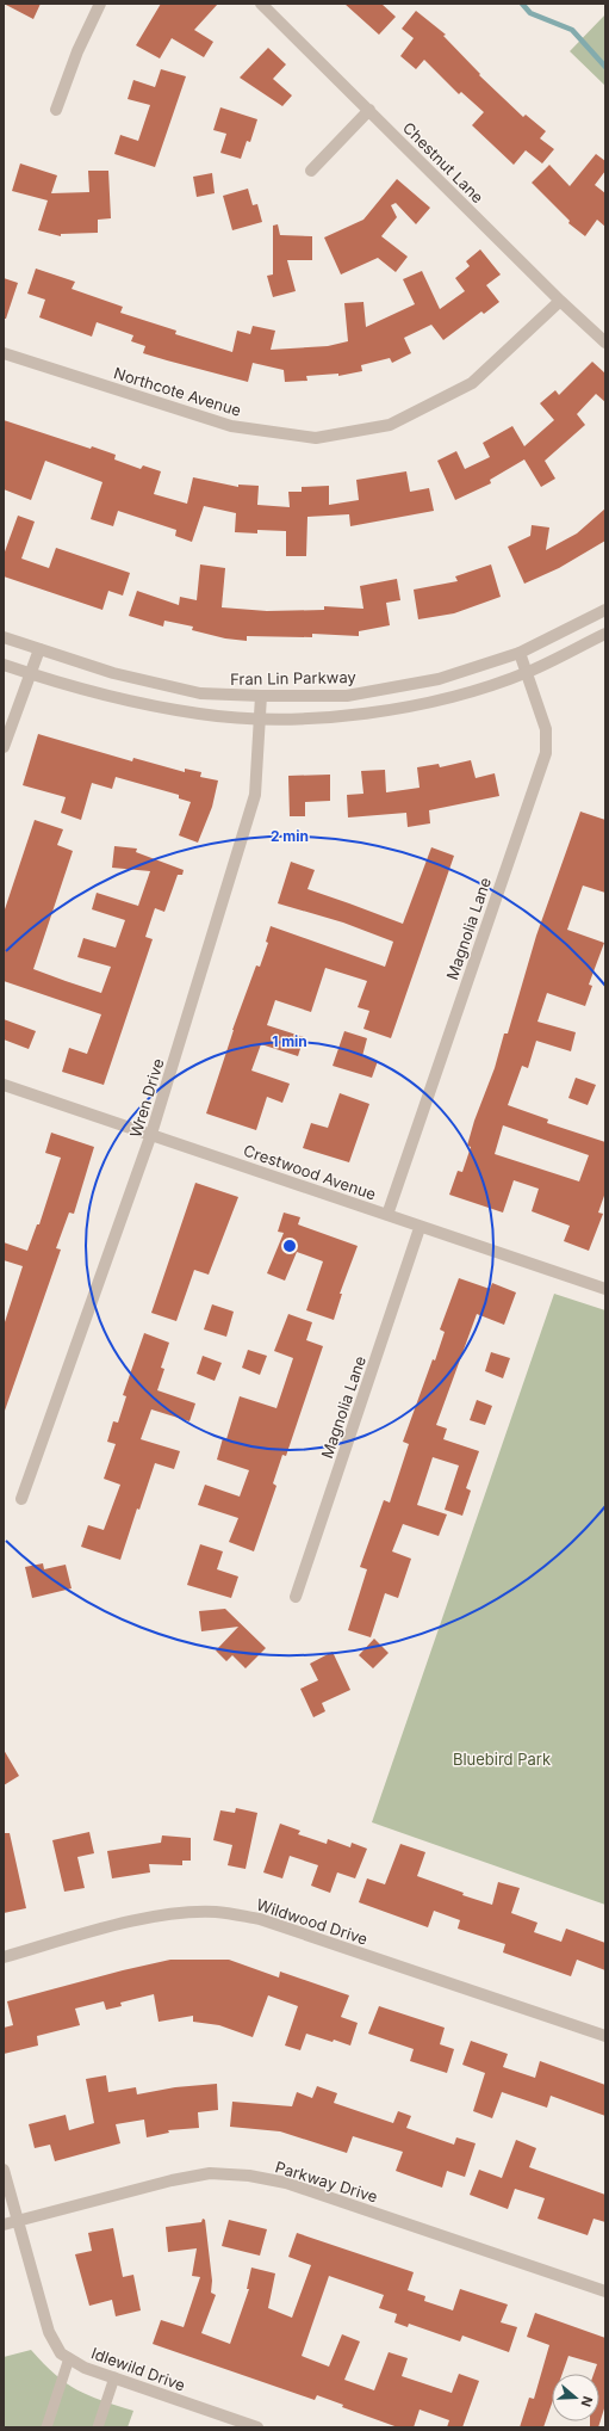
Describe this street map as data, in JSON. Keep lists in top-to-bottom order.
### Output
{
  "streets": {
    "street": [
      "Chestnut Lane",
      "Northcote Avenue",
      "Fran Lin Parkway",
      "Magnolia Lane",
      "Wren Drive",
      "Crestwood Avenue",
      "Wildwood Drive",
      "Parkway Drive",
      "Idlewild Drive"
    ]
  },
  "crossings": [
    ["Chestnut Lane", "Northcote Avenue"],
    ["Fran Lin Parkway", "Magnolia Lane"],
    ["Fran Lin Parkway", "Wren Drive"],
    ["Magnolia Lane", "Crestwood Avenue"],
    ["Wren Drive", "Crestwood Avenue"],
    ["Parkway Drive", "Idlewild Drive"]
  ],
  "parks": ["Bluebird Park"],
  "north": "right",
  "rings": ["2 min", "1 min"]
}
